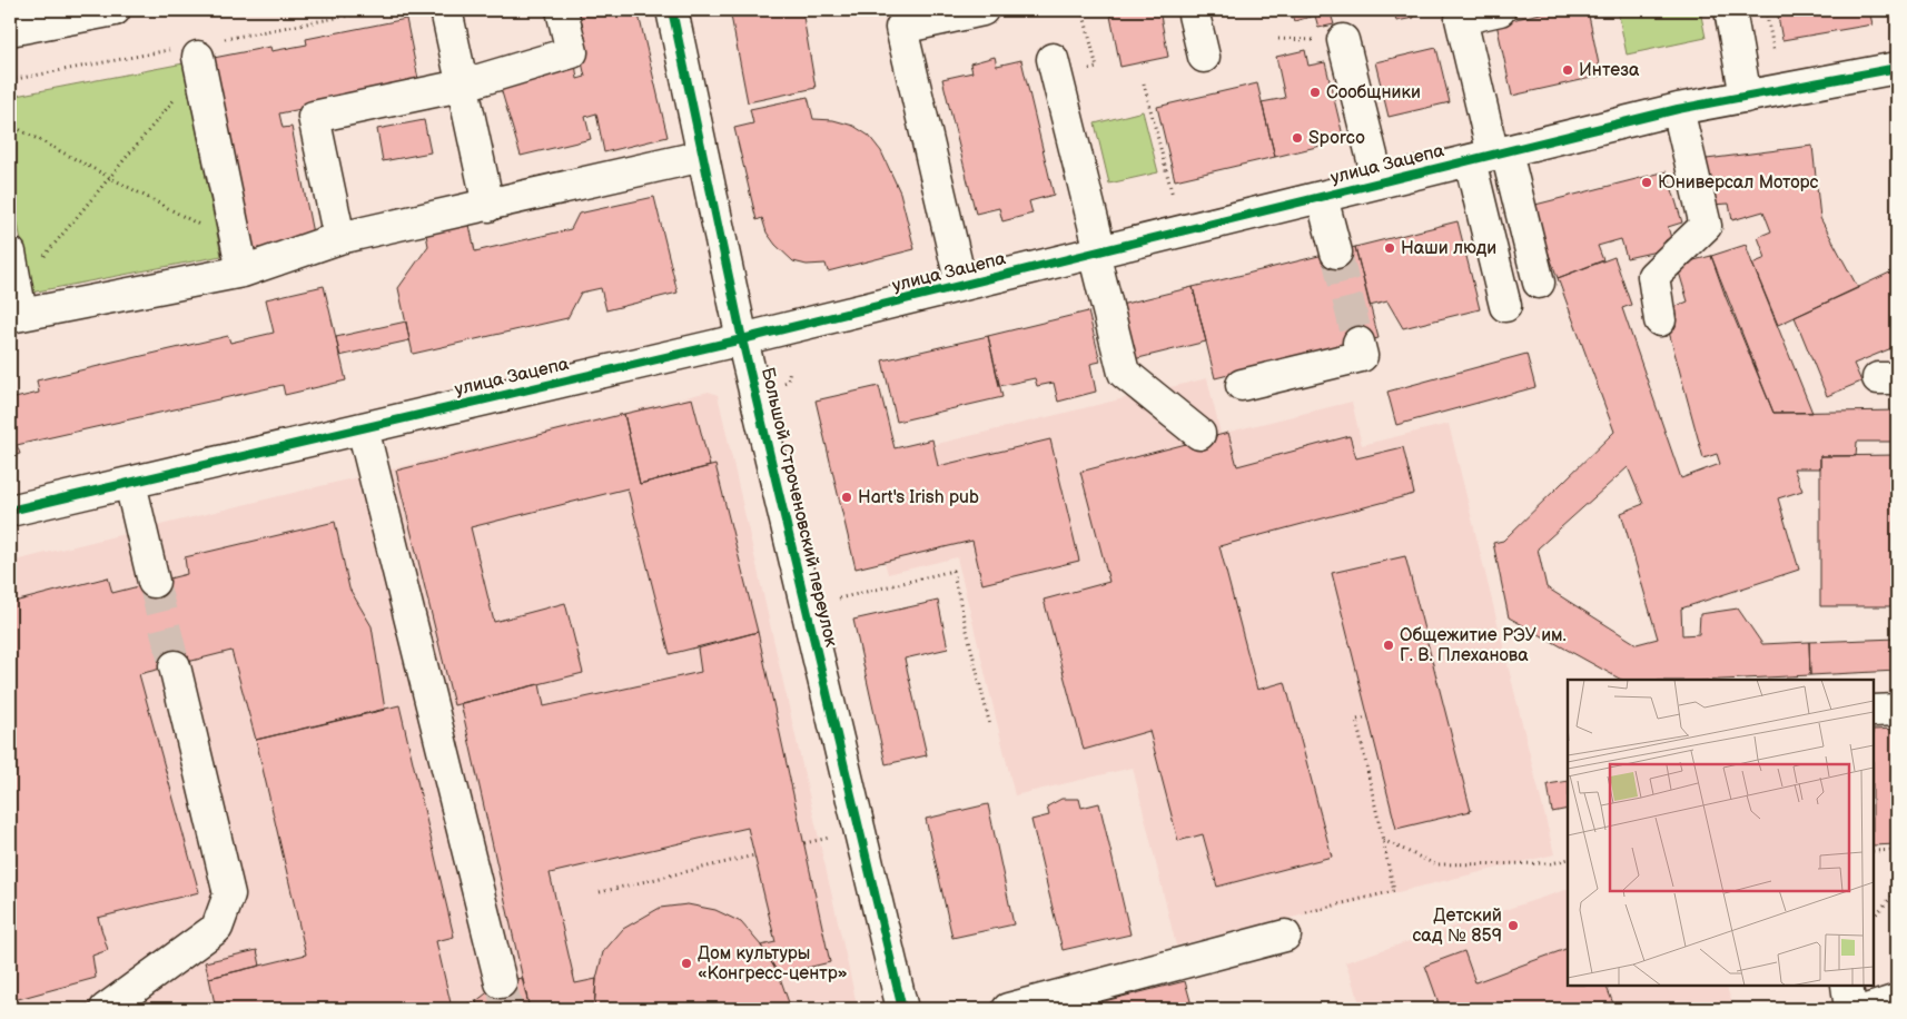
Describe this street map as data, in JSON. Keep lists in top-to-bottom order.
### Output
{
  "streets": {
    "street": ["улица Зацепа", "Большой Строченовский переулок"]
  },
  "crossings": [
    ["улица Зацепа", "Большой Строченовский переулок"]
  ],
  "places": [
    "Интеза",
    "Сообщники",
    "Sporco",
    "Юниверсал Моторс",
    "Наши люди",
    "Hart's Irish pub",
    "Общежитие РЭУ им. Г. В. Плеханова",
    "Детский сад № 859",
    "Дом культуры «Конгресс-центр»"
  ]
}
